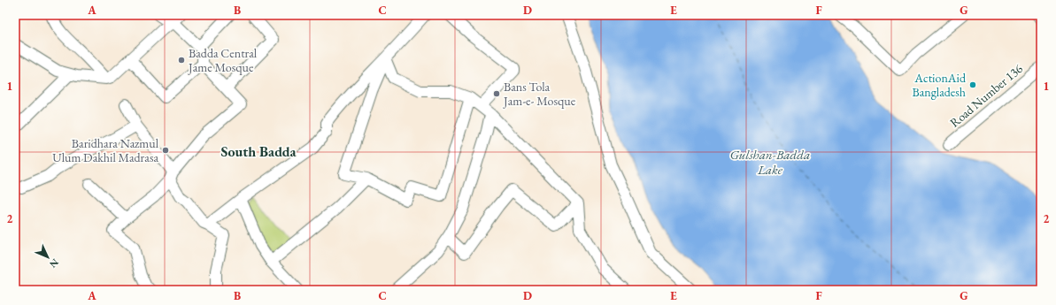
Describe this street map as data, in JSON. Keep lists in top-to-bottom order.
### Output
{
  "streets": {
    "street": ["Road Number 136"]
  },
  "districts": ["South Badda"],
  "water": ["Gulshan-Badda Lake"],
  "places": [
    "Badda Central Jame Mosque",
    "ActionAid Bangladesh",
    "Bans Tola Jam-e- Mosque",
    "Baridhara Nazmul Ulum Dakhil Madrasa"
  ],
  "north": "bottom right",
  "grid": {
    "columns": [
      "A",
      "B",
      "C",
      "D",
      "E",
      "F",
      "G"
    ],
    "rows": ["1", "2"]
  }
}
